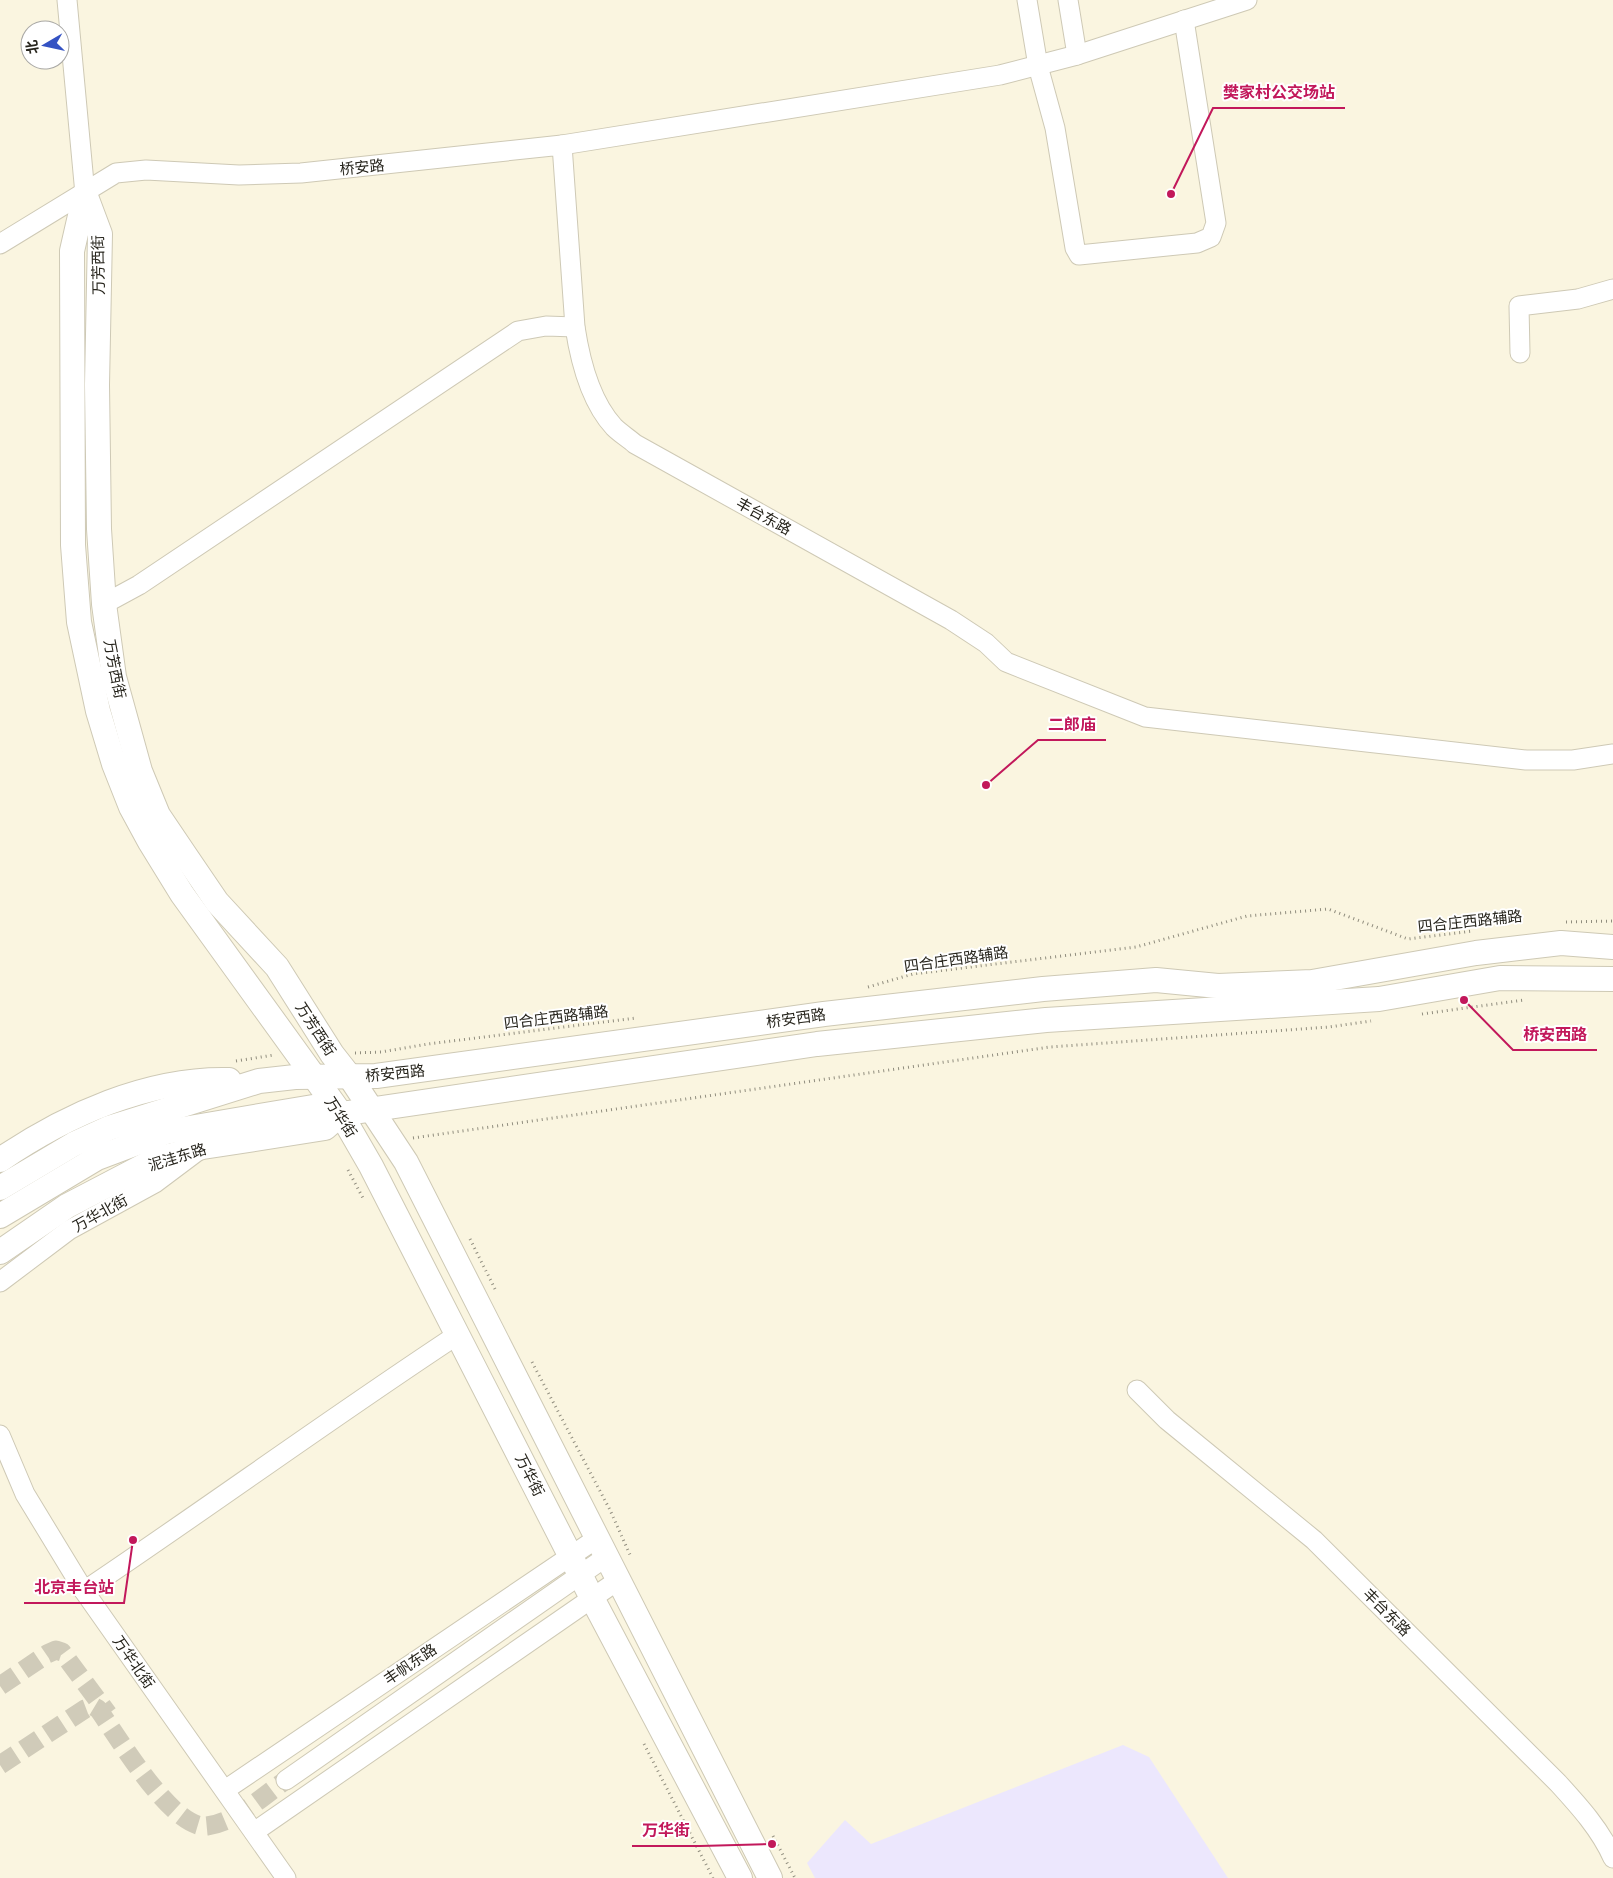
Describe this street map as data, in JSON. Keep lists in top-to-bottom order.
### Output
{
  "streets": {
    "main road": [
      "万芳西街",
      "桥安西路",
      "万华街",
      "泥洼东路"
    ],
    "street": [
      "桥安路",
      "丰台东路",
      "万华北街",
      "丰帆东路"
    ],
    "path": ["四合庄西路辅路"]
  },
  "crossings": [
    ["桥安路", "万芳西街"],
    ["万芳西街", "四合庄西路辅路"],
    ["万芳西街", "桥安西路"],
    ["万芳西街", "万华街"],
    ["桥安西路", "万华街"],
    ["桥安西路", "泥洼东路"],
    ["万华街", "泥洼东路"],
    ["万华街", "丰帆东路"],
    ["泥洼东路", "万华北街"],
    ["万华北街", "丰帆东路"]
  ],
  "places": [
    "樊家村公交场站",
    "二郎庙",
    "桥安西路",
    "北京丰台站",
    "万华街"
  ],
  "north": "left"
}
